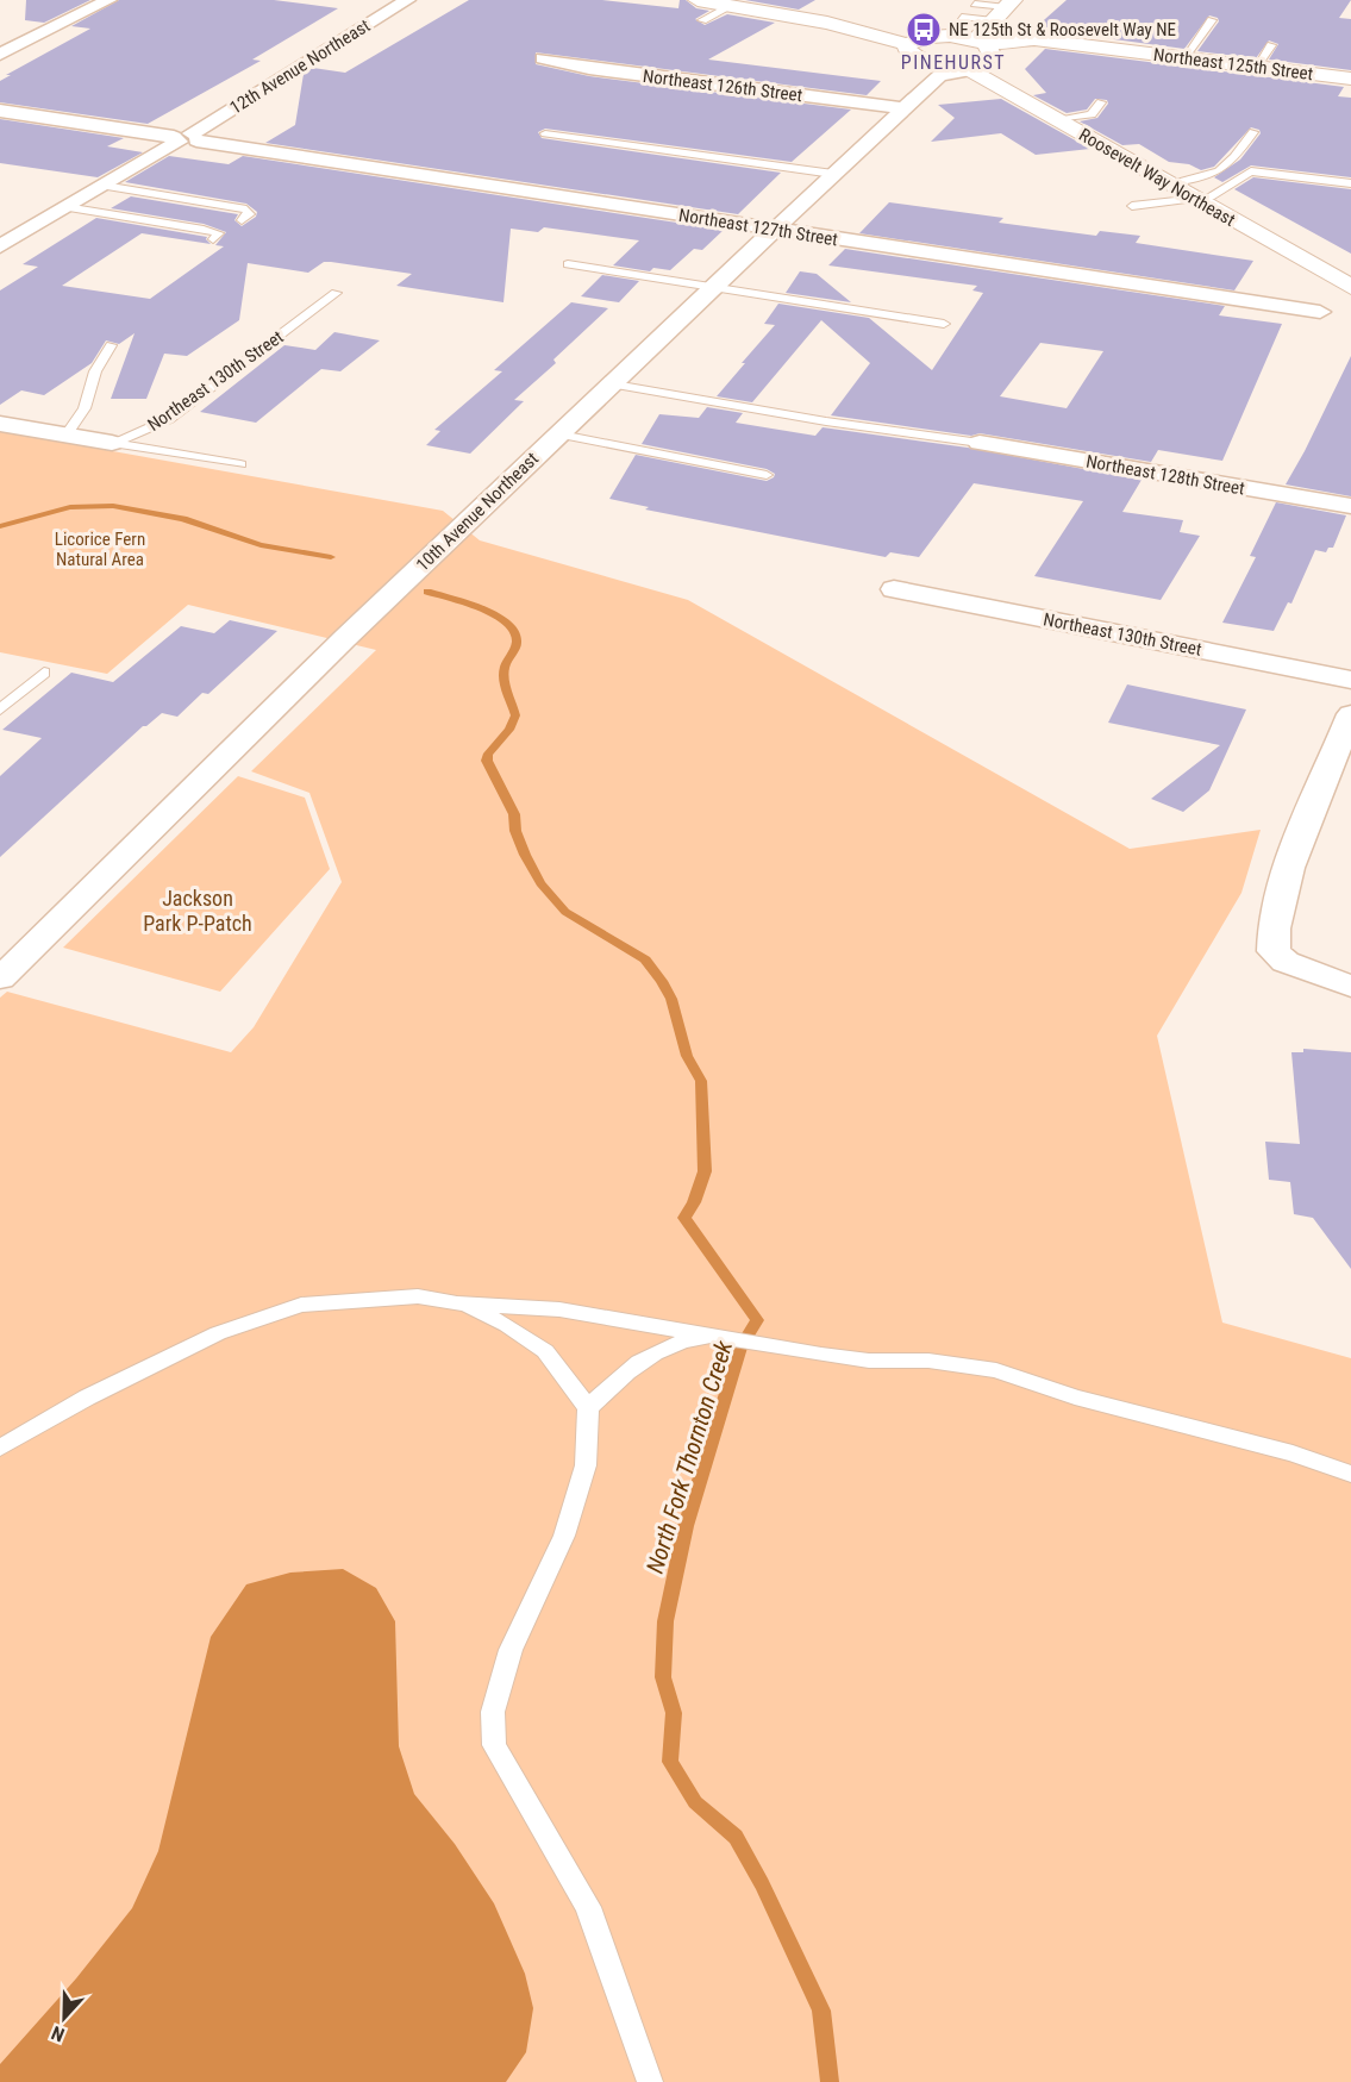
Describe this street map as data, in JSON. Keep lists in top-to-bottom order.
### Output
{
  "streets": {
    "main road": ["Northeast 125th Street", "Roosevelt Way Northeast"],
    "street": [
      "12th Avenue Northeast",
      "Northeast 126th Street",
      "Northeast 127th Street",
      "Northeast 130th Street",
      "Northeast 128th Street",
      "10th Avenue Northeast"
    ]
  },
  "crossings": [
    ["12th Avenue Northeast", "Northeast 127th Street"],
    ["Northeast 126th Street", "10th Avenue Northeast"],
    ["Roosevelt Way Northeast", "10th Avenue Northeast"],
    ["Northeast 127th Street", "10th Avenue Northeast"]
  ],
  "districts": ["PINEHURST"],
  "water": ["North Fork Thornton Creek"],
  "parks": ["Licorice Fern Natural Area", "Jackson Park P-Patch"],
  "places": {
    "bus stop": ["NE 125th St & Roosevelt Way NE"]
  },
  "north": "bottom"
}
